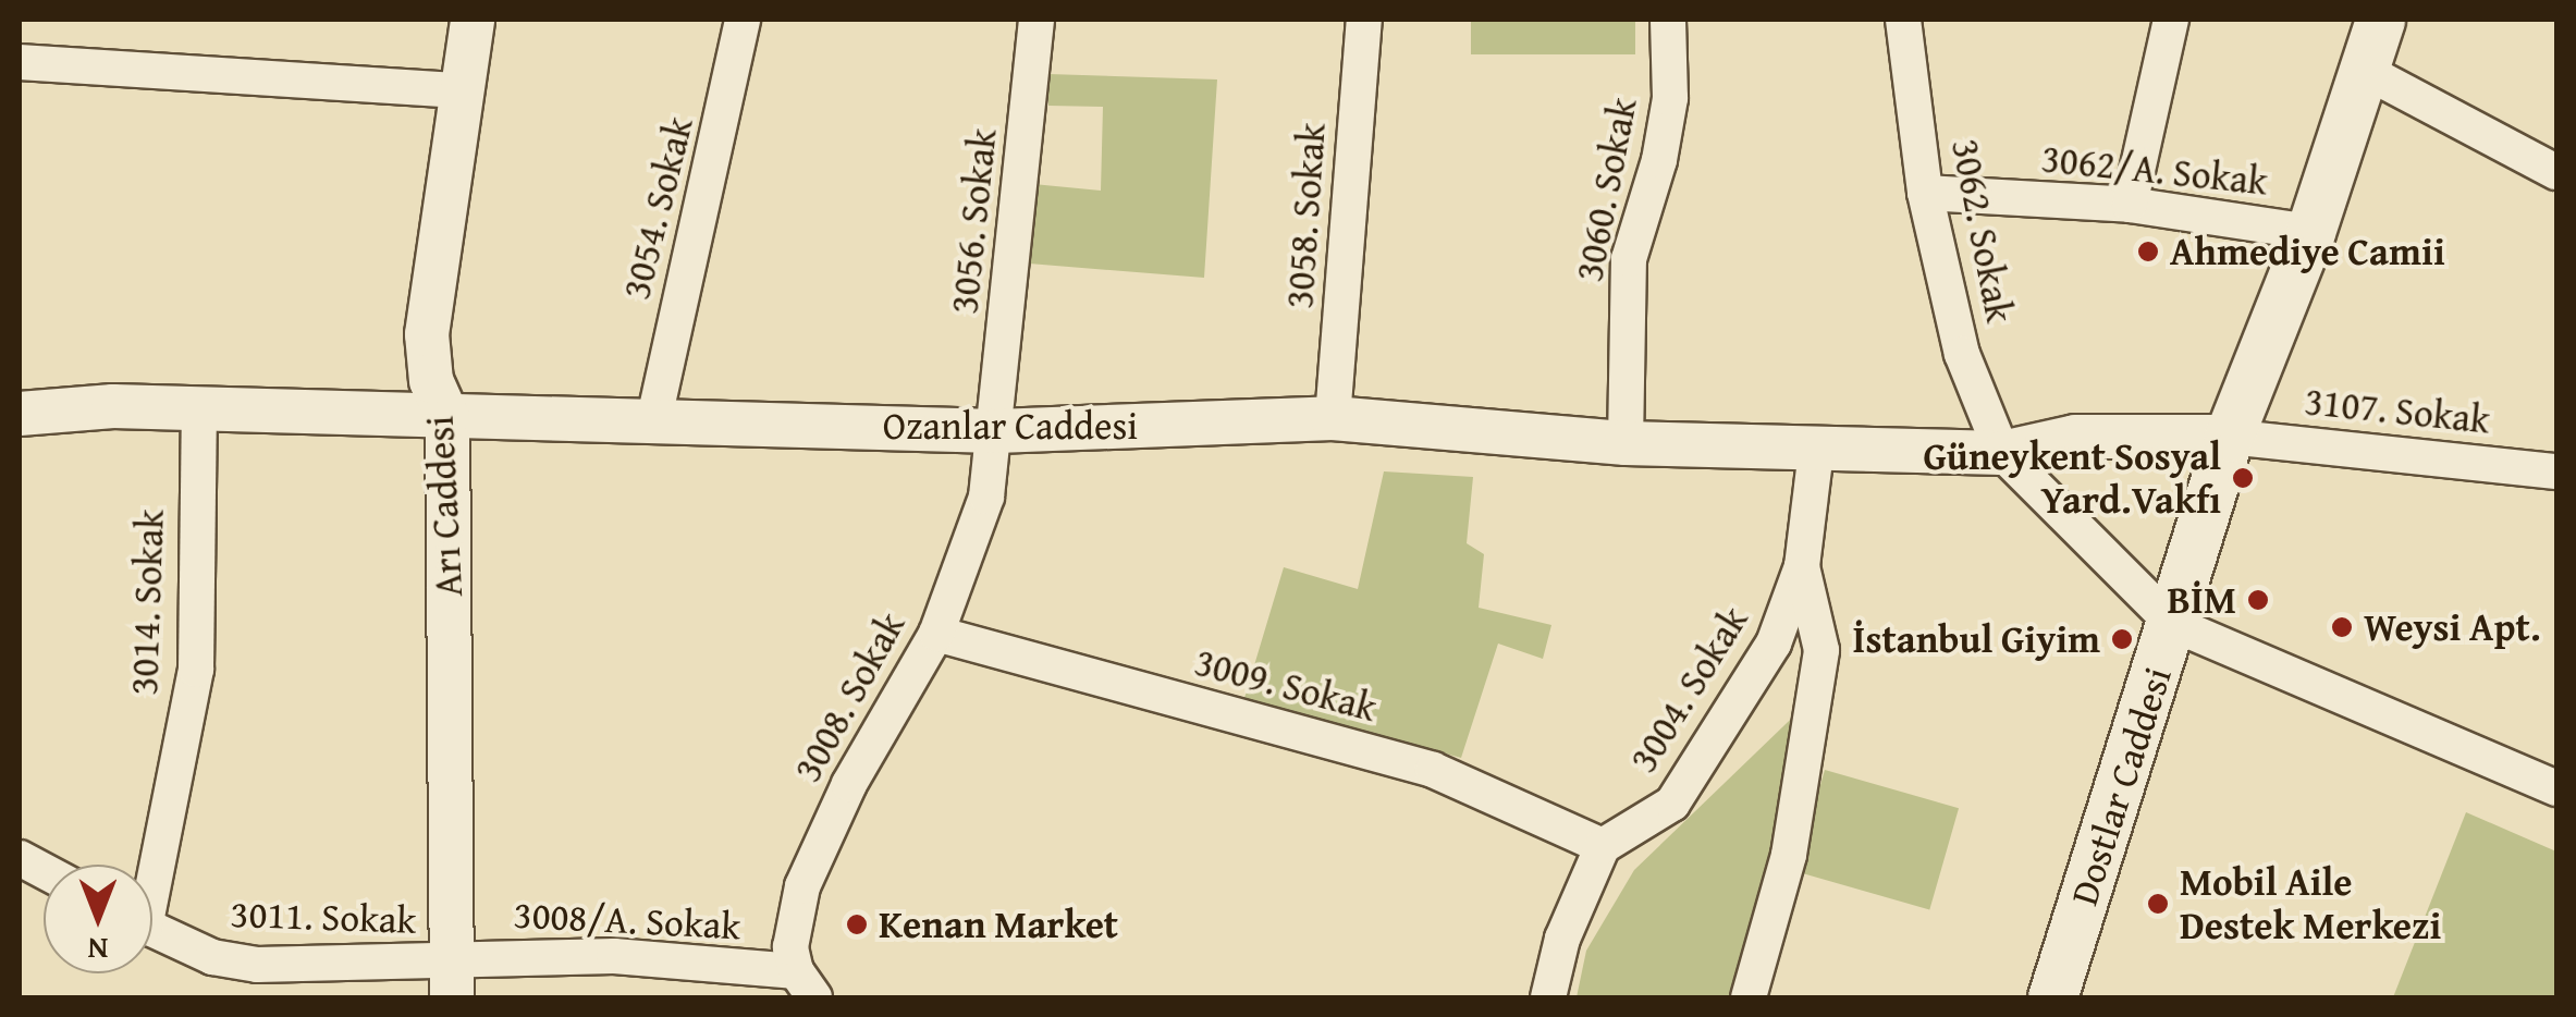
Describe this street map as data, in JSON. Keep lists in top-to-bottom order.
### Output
{
  "streets": {
    "main road": ["Dostlar Caddesi"],
    "street": [
      "3062/A. Sokak",
      "3060. Sokak",
      "3054. Sokak",
      "3058. Sokak",
      "3056. Sokak",
      "3062. Sokak",
      "3107. Sokak",
      "Ozanlar Caddesi",
      "Arı Caddesi",
      "3014. Sokak",
      "3009. Sokak",
      "3004. Sokak",
      "3008. Sokak",
      "3011. Sokak",
      "3008/A. Sokak"
    ]
  },
  "crossings": [
    ["3062/A. Sokak", "3062. Sokak"],
    ["3062/A. Sokak", "Dostlar Caddesi"],
    ["3060. Sokak", "Ozanlar Caddesi"],
    ["3054. Sokak", "Ozanlar Caddesi"],
    ["3058. Sokak", "Ozanlar Caddesi"],
    ["3056. Sokak", "Ozanlar Caddesi"],
    ["3056. Sokak", "3008. Sokak"],
    ["3062. Sokak", "Ozanlar Caddesi"],
    ["3107. Sokak", "Ozanlar Caddesi"],
    ["3107. Sokak", "Dostlar Caddesi"],
    ["Ozanlar Caddesi", "Arı Caddesi"],
    ["Ozanlar Caddesi", "3014. Sokak"],
    ["Ozanlar Caddesi", "3004. Sokak"],
    ["Ozanlar Caddesi", "3008. Sokak"],
    ["Ozanlar Caddesi", "Dostlar Caddesi"],
    ["Arı Caddesi", "3011. Sokak"],
    ["Arı Caddesi", "3008/A. Sokak"],
    ["3009. Sokak", "3004. Sokak"],
    ["3009. Sokak", "3008. Sokak"],
    ["3008. Sokak", "3008/A. Sokak"],
    ["3011. Sokak", "3008/A. Sokak"]
  ],
  "places": [
    "Ahmediye Camii",
    "Güneykent Sosyal Yard.Vakfı",
    "BİM",
    "Weysi Apt.",
    "İstanbul Giyim",
    "Mobil Aile Destek Merkezi",
    "Kenan Market"
  ],
  "north": "bottom"
}
